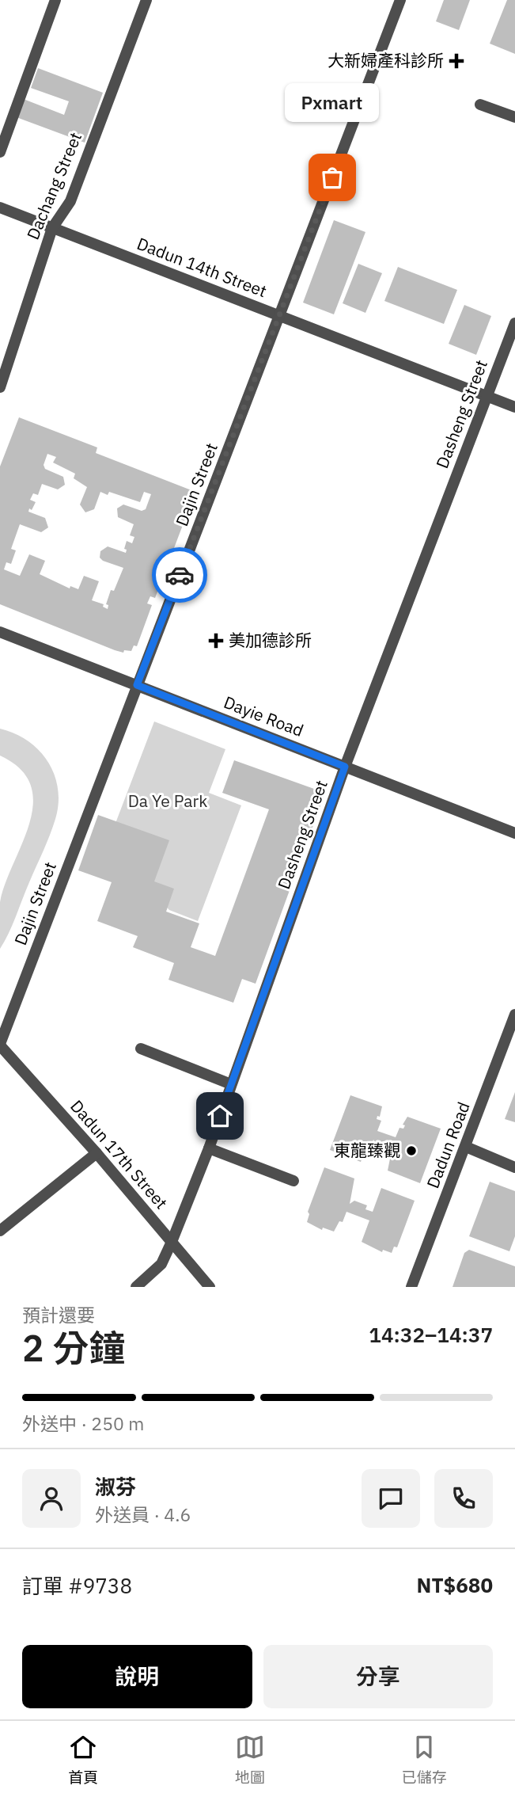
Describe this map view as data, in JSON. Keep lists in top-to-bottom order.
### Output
{
  "streets": {
    "street": [
      "Dachang Street",
      "Dadun 14th Street",
      "Dasheng Street",
      "Dajin Street",
      "Dayie Road",
      "Dadun Road",
      "Dadun 17th Street"
    ]
  },
  "crossings": [
    ["Dachang Street", "Dadun 14th Street"],
    ["Dadun 14th Street", "Dasheng Street"],
    ["Dadun 14th Street", "Dajin Street"],
    ["Dasheng Street", "Dayie Road"],
    ["Dasheng Street", "Dadun 17th Street"],
    ["Dajin Street", "Dayie Road"],
    ["Dajin Street", "Dadun 17th Street"]
  ],
  "parks": ["Da Ye Park"],
  "places": {
    "health": ["大新婦產科診所", "美加德診所"],
    "other": ["Pxmart", "東龍臻觀"]
  },
  "page": {
    "bubble": "Pxmart",
    "heading": ["2 分鐘", "預計還要", "14:32–14:37"],
    "panel": [
      "淑芬",
      "外送員 · 4.6",
      "訂單 #9738",
      "NT$680"
    ],
    "bar": "外送中 · 250 m",
    "buttons": ["說明", "分享"],
    "tabs": ["首頁", "地圖", "已儲存"]
  }
}
